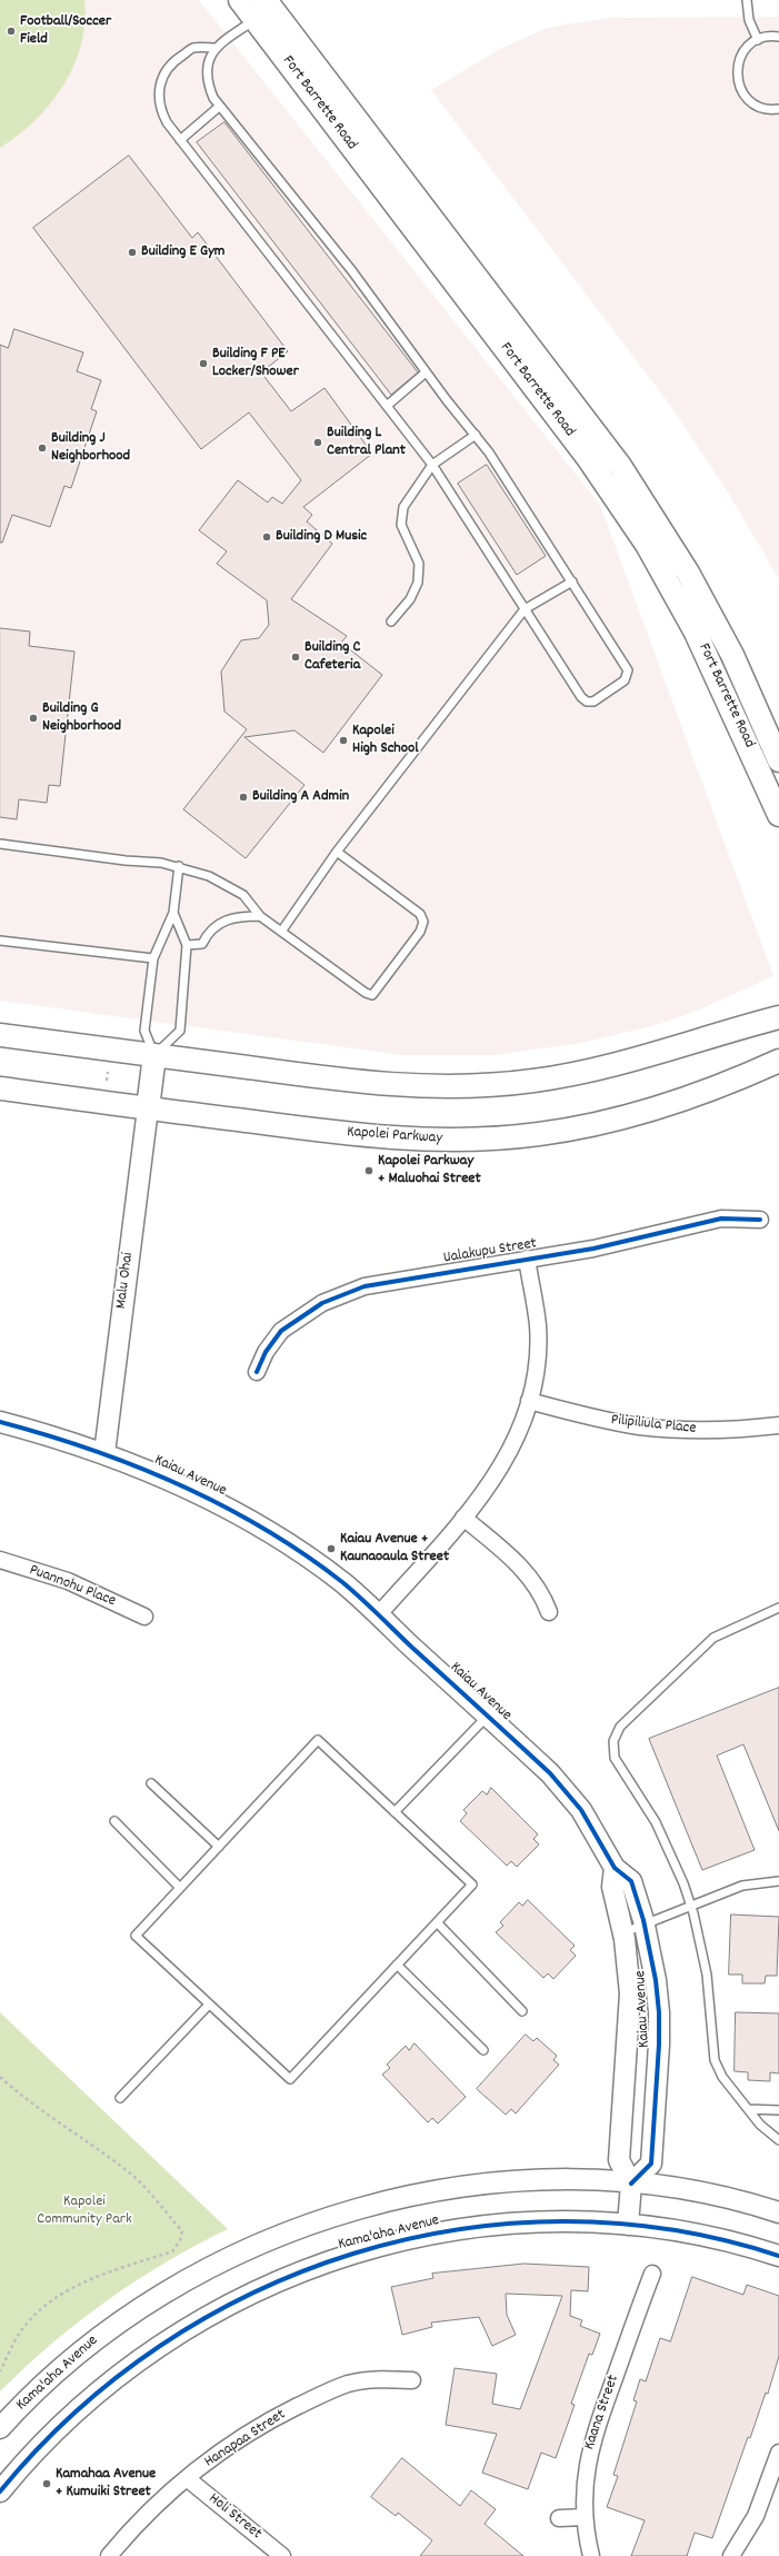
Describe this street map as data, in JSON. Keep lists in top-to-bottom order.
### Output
{
  "streets": {
    "main road": ["Fort Barrette Road", "Kapolei Parkway"],
    "street": [
      "Ualakupu Street",
      "Malu Ohai",
      "Pilipiliula Place",
      "Kaiau Avenue",
      "Puannohu Place",
      "Kama'aha Avenue",
      "Kaana Street",
      "Hanapaa Street",
      "Holi Street"
    ]
  },
  "crossings": [
    ["Kapolei Parkway", "Malu Ohai"],
    ["Malu Ohai", "Kaiau Avenue"],
    ["Kaiau Avenue", "Kama'aha Avenue"],
    ["Hanapaa Street", "Holi Street"]
  ],
  "parks": ["Kapolei Community Park"],
  "places": [
    "Football/Soccer Field",
    "Building E Gym",
    "Building F PE Locker/Shower",
    "Building L Central Plant",
    "Building J Neighborhood",
    "Building D Music",
    "Building C Cafeteria",
    "Building G Neighborhood",
    "Kapolei High School",
    "Building A Admin",
    "Kapolei Parkway + Maluohai Street",
    "Kaiau Avenue + Kaunaoaula Street",
    "Kamahaa Avenue + Kumuiki Street"
  ]
}
